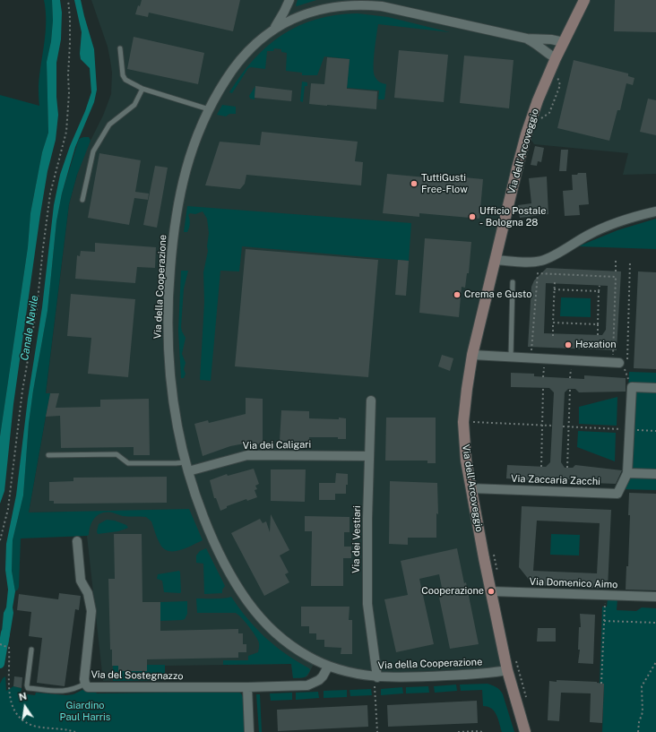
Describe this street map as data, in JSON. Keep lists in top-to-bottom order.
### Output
{
  "streets": {
    "street": [
      "Via dell'Arcoveggio",
      "Via della Cooperazione",
      "Via dei Caligari",
      "Via Zaccaria Zacchi",
      "Via dei Vestiari",
      "Via Domenico Aimo",
      "Via del Sostegnazzo"
    ]
  },
  "crossings": [
    ["Via dell'Arcoveggio", "Via della Cooperazione"],
    ["Via dell'Arcoveggio", "Via Zaccaria Zacchi"],
    ["Via dell'Arcoveggio", "Via Domenico Aimo"],
    ["Via della Cooperazione", "Via dei Caligari"],
    ["Via della Cooperazione", "Via dei Vestiari"],
    ["Via della Cooperazione", "Via del Sostegnazzo"],
    ["Via dei Caligari", "Via dei Vestiari"]
  ],
  "water": ["Canale Navile"],
  "parks": ["Giardino Paul Harris"],
  "places": [
    "TuttiGusti Free-Flow",
    "Ufficio Postale - Bologna 28",
    "Crema e Gusto",
    "Hexation",
    "Cooperazione"
  ],
  "north": "top"
}
